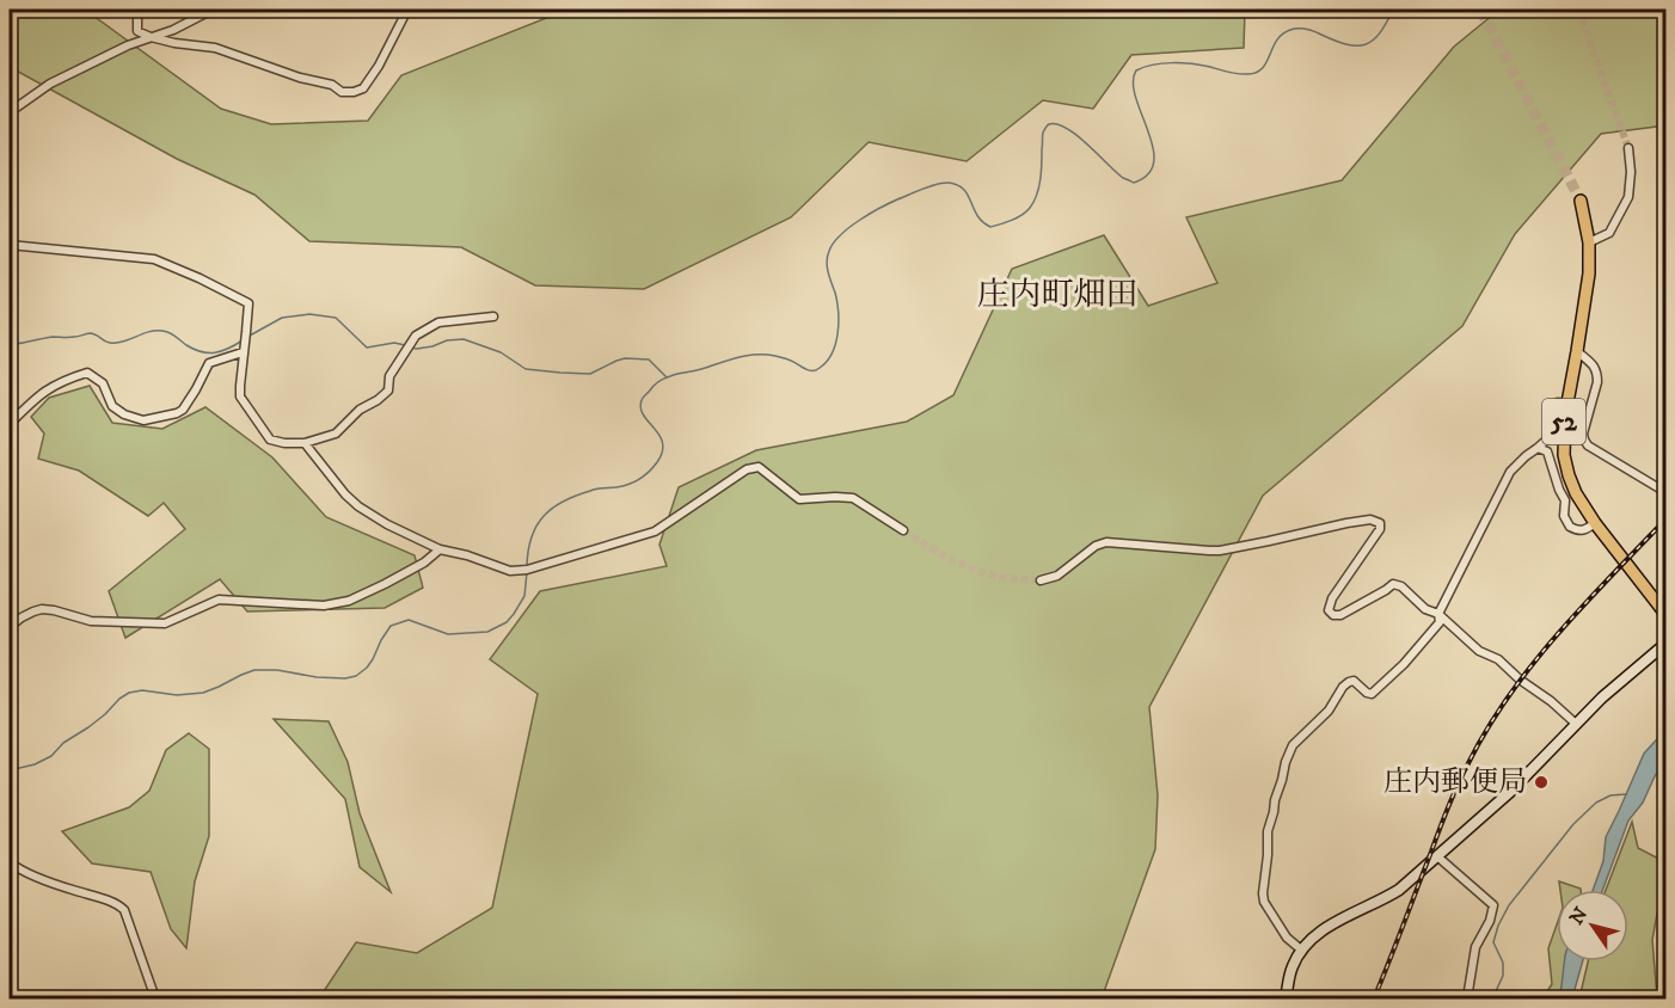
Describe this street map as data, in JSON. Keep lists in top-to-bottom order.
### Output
{
  "streets": {
    "main road": ["52"]
  },
  "districts": ["庄内町畑田"],
  "places": ["庄内郵便局"],
  "north": "top left"
}
